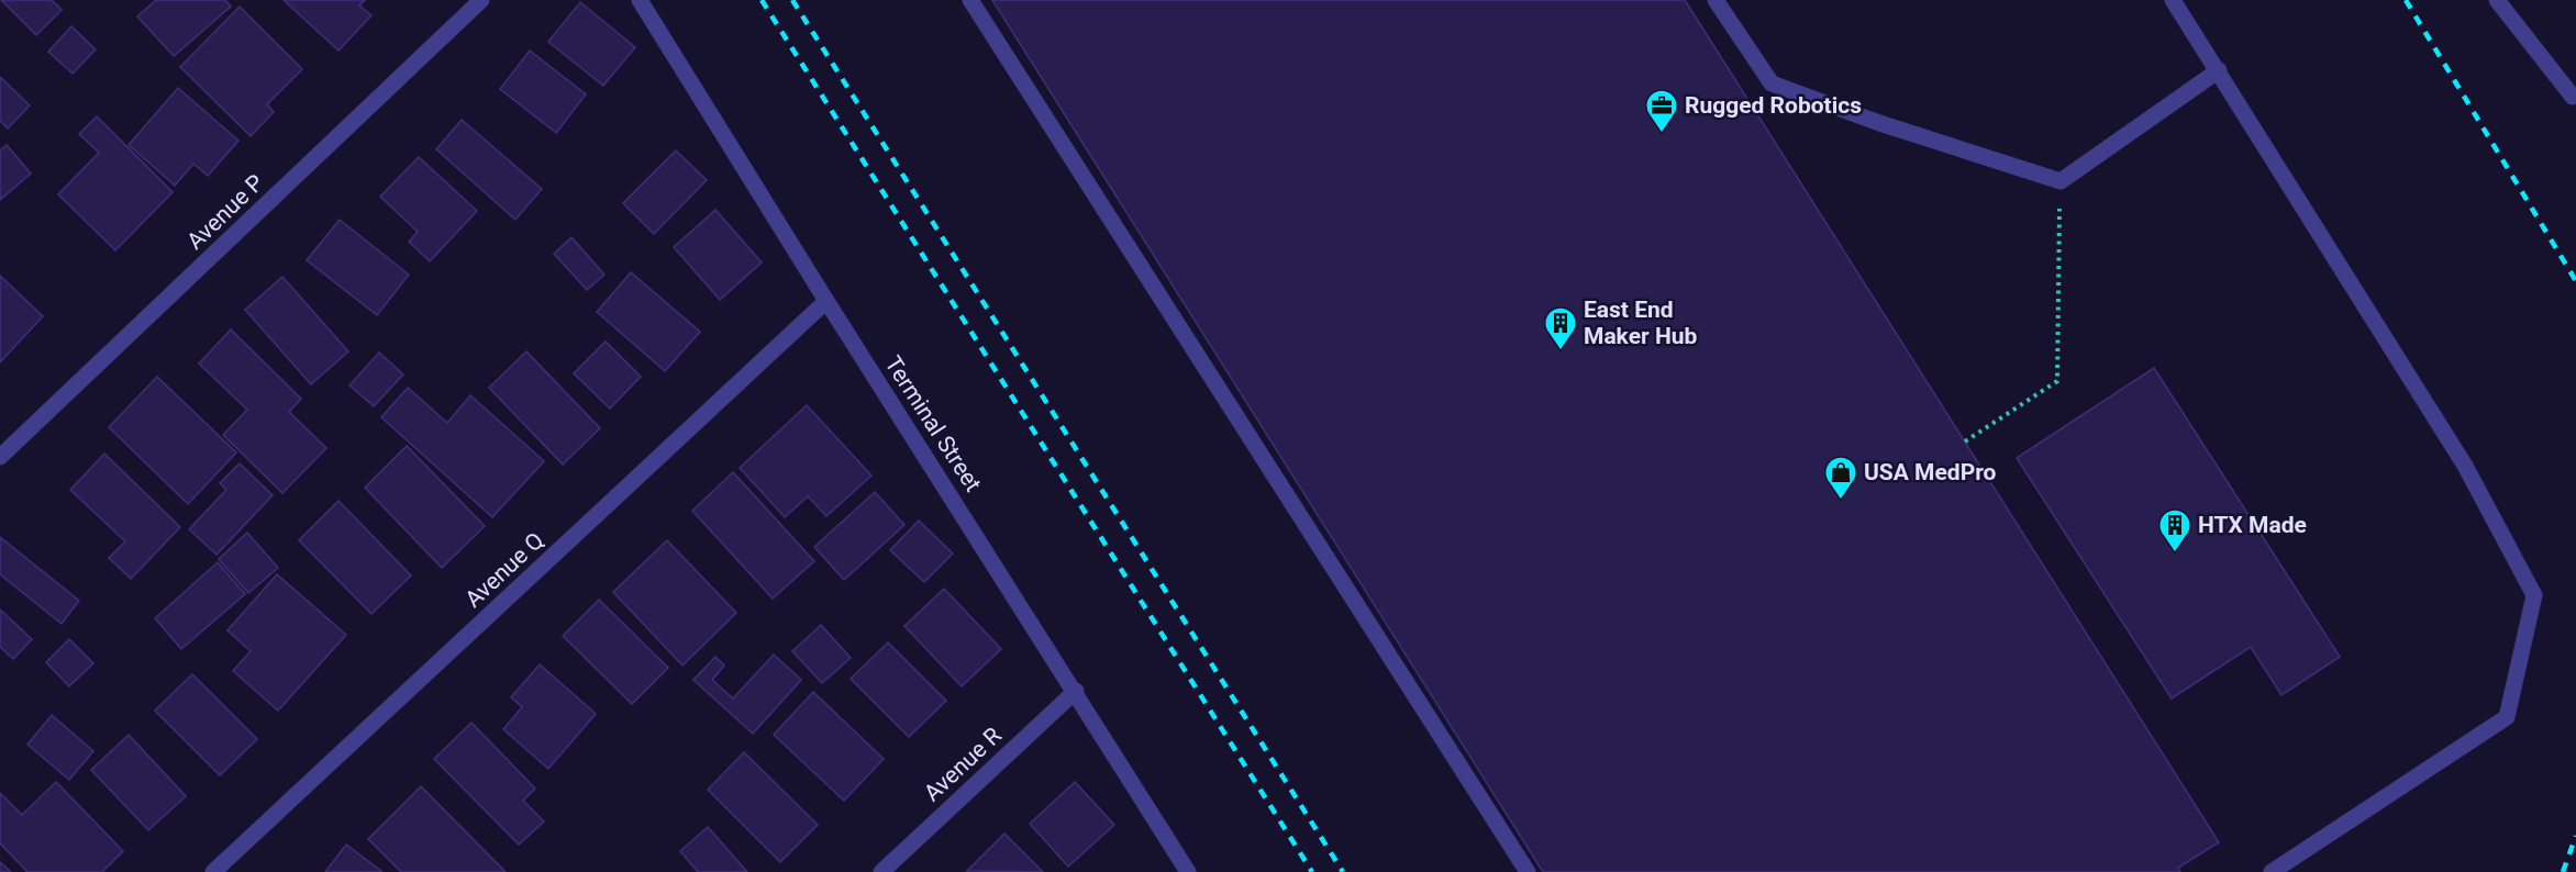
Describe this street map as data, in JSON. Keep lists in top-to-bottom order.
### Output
{
  "streets": {
    "street": [
      "Avenue P",
      "Terminal Street",
      "Avenue Q",
      "Avenue R"
    ]
  },
  "crossings": [
    ["Terminal Street", "Avenue Q"],
    ["Terminal Street", "Avenue R"]
  ],
  "places": {
    "office": ["Rugged Robotics"],
    "building": ["East End Maker Hub", "HTX Made"],
    "shop": ["USA MedPro"]
  }
}
